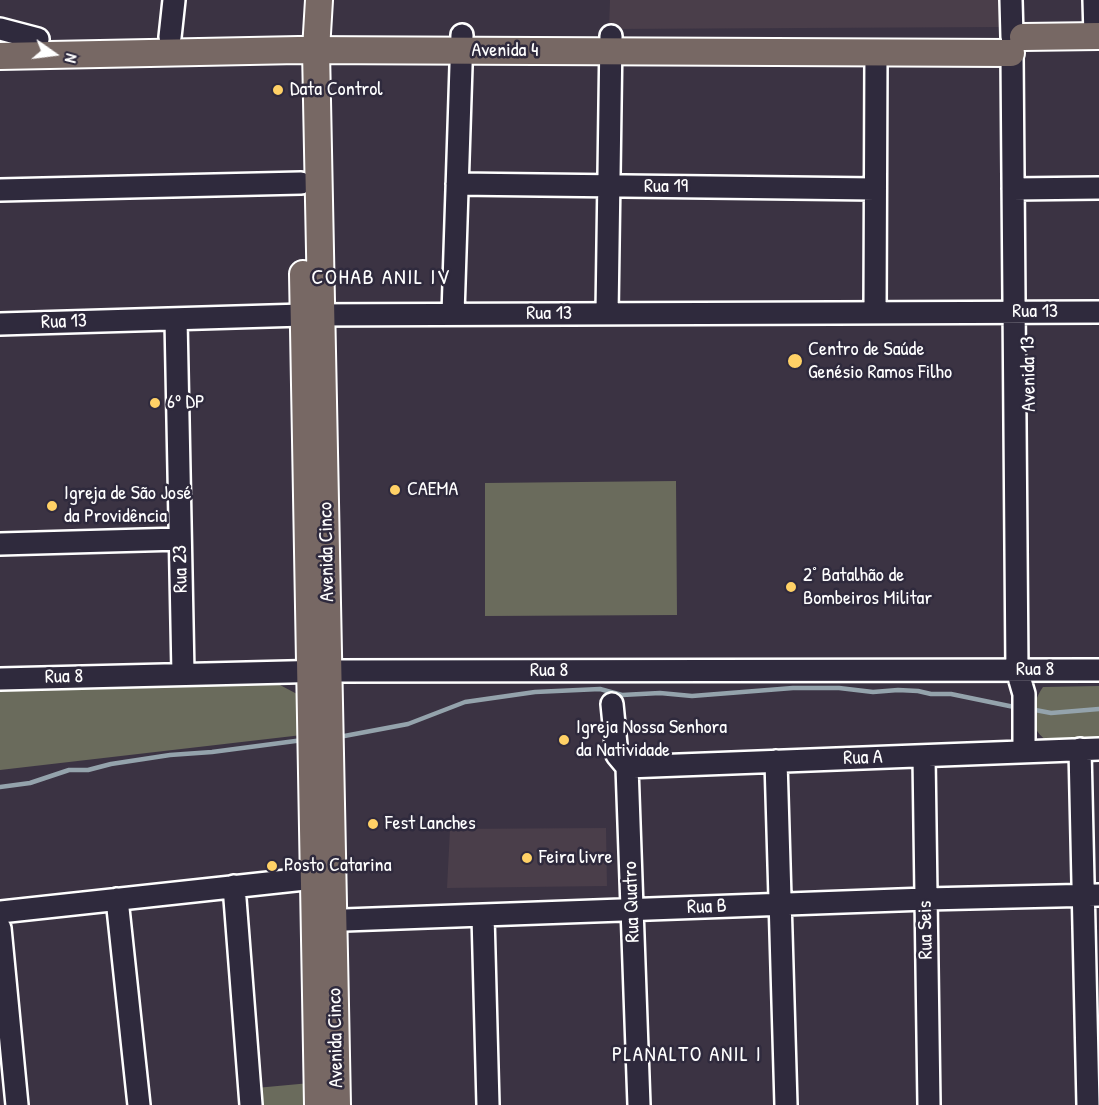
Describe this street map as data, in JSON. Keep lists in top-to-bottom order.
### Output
{
  "streets": {
    "main road": ["Avenida 4", "Avenida Cinco"],
    "street": [
      "Rua 19",
      "Rua 13",
      "Avenida 13",
      "Rua 23",
      "Rua 8",
      "Rua A",
      "Rua Quatro",
      "Rua B",
      "Rua Seis"
    ]
  },
  "crossings": [
    ["Avenida 4", "Avenida 13"],
    ["Avenida 4", "Avenida Cinco"],
    ["Rua 13", "Avenida 13"],
    ["Rua 13", "Avenida Cinco"],
    ["Rua 13", "Rua 23"],
    ["Avenida 13", "Rua 8"],
    ["Avenida 13", "Rua A"],
    ["Avenida Cinco", "Rua 8"],
    ["Avenida Cinco", "Rua B"],
    ["Rua 23", "Rua 8"],
    ["Rua A", "Rua Quatro"],
    ["Rua A", "Rua Seis"],
    ["Rua Quatro", "Rua B"],
    ["Rua B", "Rua Seis"]
  ],
  "districts": ["COHAB ANIL IV", "PLANALTO ANIL I"],
  "places": [
    "Data Control",
    "Centro de Saúde Genésio Ramos Filho",
    "6º DP",
    "CAEMA",
    "Igreja de São José da Providência",
    "2° Batalhão de Bombeiros Militar",
    "Igreja Nossa Senhora da Natividade",
    "Fest Lanches",
    "Feira livre",
    "Posto Catarina"
  ],
  "north": "right"
}
